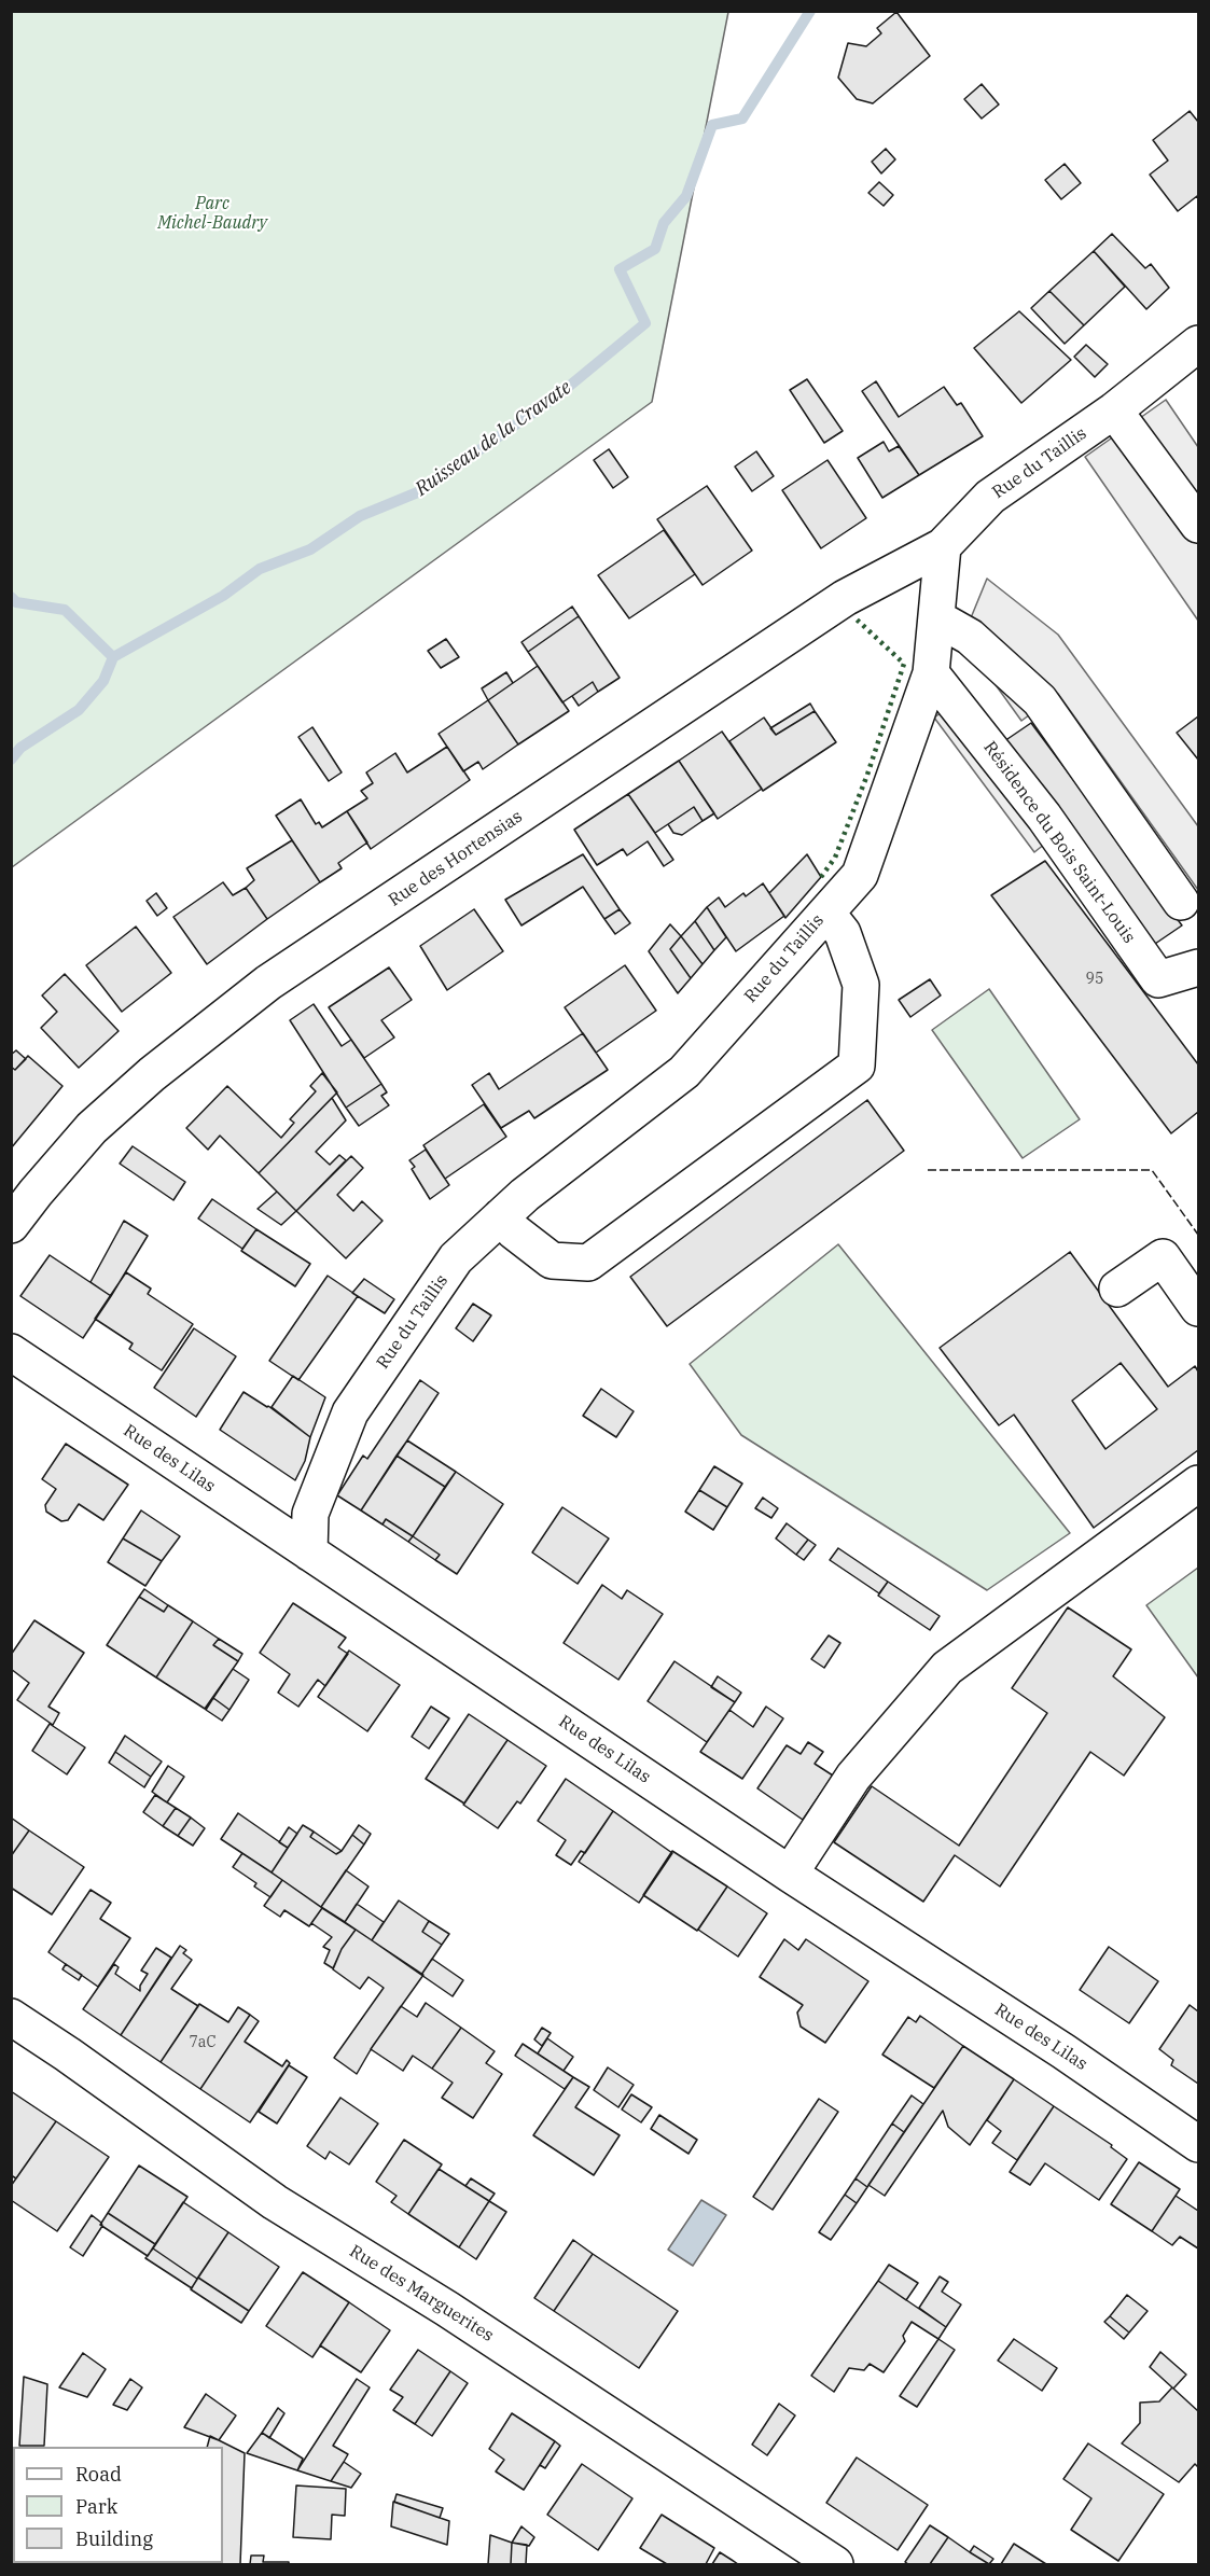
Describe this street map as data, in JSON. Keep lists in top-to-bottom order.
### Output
{
  "streets": {
    "street": [
      "Rue du Taillis",
      "Résidence du Bois Saint-Louis",
      "Rue des Hortensias",
      "Rue des Lilas",
      "Rue des Marguerites"
    ]
  },
  "crossings": [
    ["Rue du Taillis", "Résidence du Bois Saint-Louis"],
    ["Rue du Taillis", "Rue des Hortensias"],
    ["Rue du Taillis", "Rue des Lilas"]
  ],
  "water": ["Ruisseau de la Cravate"],
  "parks": ["Parc Michel-Baudry"],
  "house_numbers": ["95", "7aC"],
  "legend": ["Road", "Park", "Building"]
}
